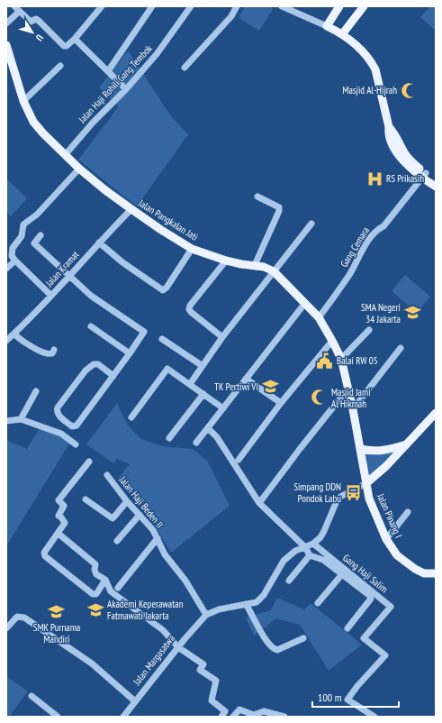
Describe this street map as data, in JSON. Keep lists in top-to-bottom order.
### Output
{
  "streets": {
    "main road": ["Jalan Pangkalan Jati", "Jalan Pinang I", "Jalan Margasatwa"],
    "street": [
      "Jalan Haji Rohili Gang Tembok",
      "Gang Cemara",
      "Jalan Kramat",
      "Jalan Haji Beden II",
      "Gang Haji Salim"
    ]
  },
  "crossings": [
    ["Jalan Haji Rohili Gang Tembok", "Jalan Pangkalan Jati"],
    ["Jalan Pangkalan Jati", "Gang Cemara"],
    ["Jalan Pangkalan Jati", "Jalan Kramat"],
    ["Jalan Pangkalan Jati", "Jalan Pinang I"],
    ["Jalan Pangkalan Jati", "Jalan Margasatwa"],
    ["Jalan Haji Beden II", "Jalan Margasatwa"],
    ["Jalan Pinang I", "Jalan Margasatwa"],
    ["Gang Haji Salim", "Jalan Margasatwa"]
  ],
  "places": {
    "mosque": ["Masjid Al-Hijrah", "Masjid Jami' Al Hikmah"],
    "hospital": ["RS Prikasih"],
    "school or university": [
      "SMA Negeri 34 Jakarta",
      "TK Pertiwi VI",
      "Akademi Keperawatan Fatmawati Jakarta",
      "SMK Purnama Mandiri"
    ],
    "public building": ["Balai RW 05"],
    "bus stop": ["Simpang DDN Pondok Labu"]
  },
  "scale_bar": "100 m",
  "north": "bottom right"
}
